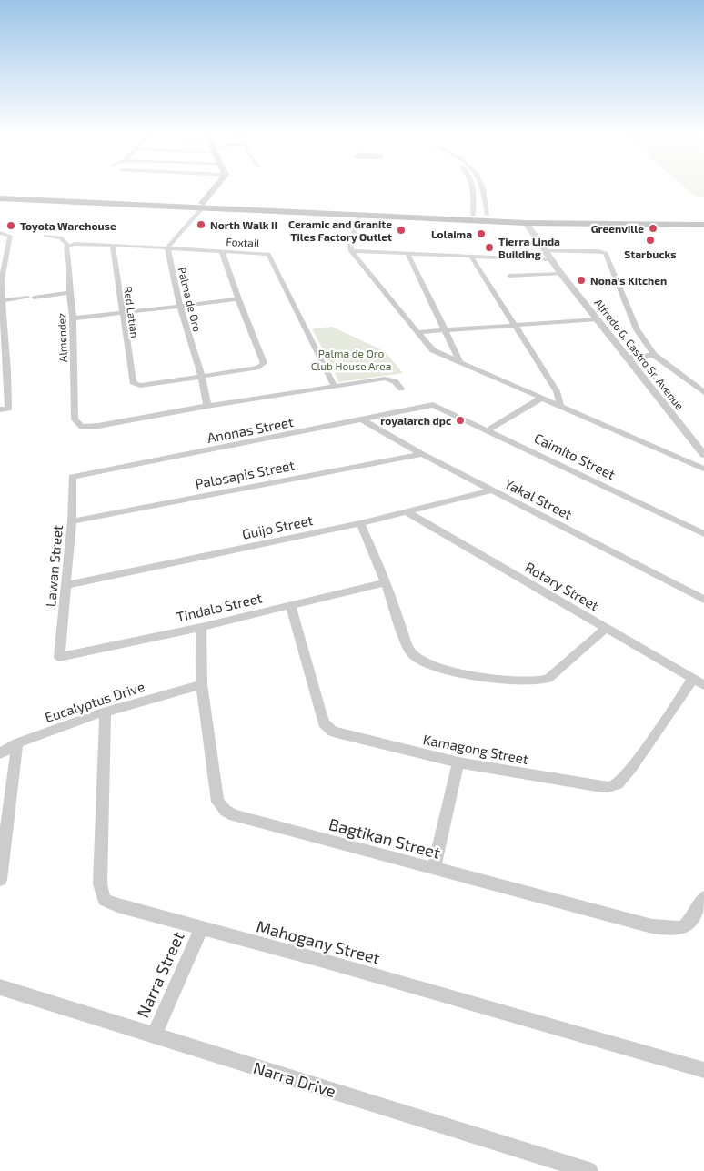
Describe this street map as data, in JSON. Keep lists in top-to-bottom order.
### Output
{
  "streets": {
    "street": [
      "Foxtail",
      "Palma de Oro",
      "Red Latian",
      "Almendez",
      "Alfredo G. Castro Sr. Avenue",
      "Anonas Street",
      "Caimito Street",
      "Palosapis Street",
      "Yakal Street",
      "Guijo Street",
      "Lawan Street",
      "Rotary Street",
      "Tindalo Street",
      "Eucalyptus Drive",
      "Kamagong Street",
      "Bagtikan Street",
      "Mahogany Street",
      "Narra Street",
      "Narra Drive"
    ]
  },
  "crossings": [
    ["Foxtail", "Palma de Oro"],
    ["Foxtail", "Red Latian"],
    ["Foxtail", "Almendez"],
    ["Palma de Oro", "Red Latian"],
    ["Palma de Oro", "Almendez"],
    ["Anonas Street", "Caimito Street"],
    ["Anonas Street", "Yakal Street"],
    ["Anonas Street", "Lawan Street"],
    ["Palosapis Street", "Yakal Street"],
    ["Palosapis Street", "Lawan Street"],
    ["Yakal Street", "Guijo Street"],
    ["Guijo Street", "Lawan Street"],
    ["Guijo Street", "Rotary Street"],
    ["Lawan Street", "Tindalo Street"],
    ["Rotary Street", "Kamagong Street"],
    ["Tindalo Street", "Kamagong Street"],
    ["Tindalo Street", "Bagtikan Street"],
    ["Eucalyptus Drive", "Bagtikan Street"],
    ["Eucalyptus Drive", "Mahogany Street"],
    ["Mahogany Street", "Narra Street"],
    ["Narra Street", "Narra Drive"]
  ],
  "parks": ["Palma de Oro Club House Area"],
  "places": [
    "North Walk II",
    "Toyota Warehouse",
    "Greenville",
    "Ceramic and Granite Tiles Factory Outlet",
    "Lolaima",
    "Starbucks",
    "Tierra Linda Building",
    "Nona's Kitchen",
    "royalarch dpc"
  ]
}
